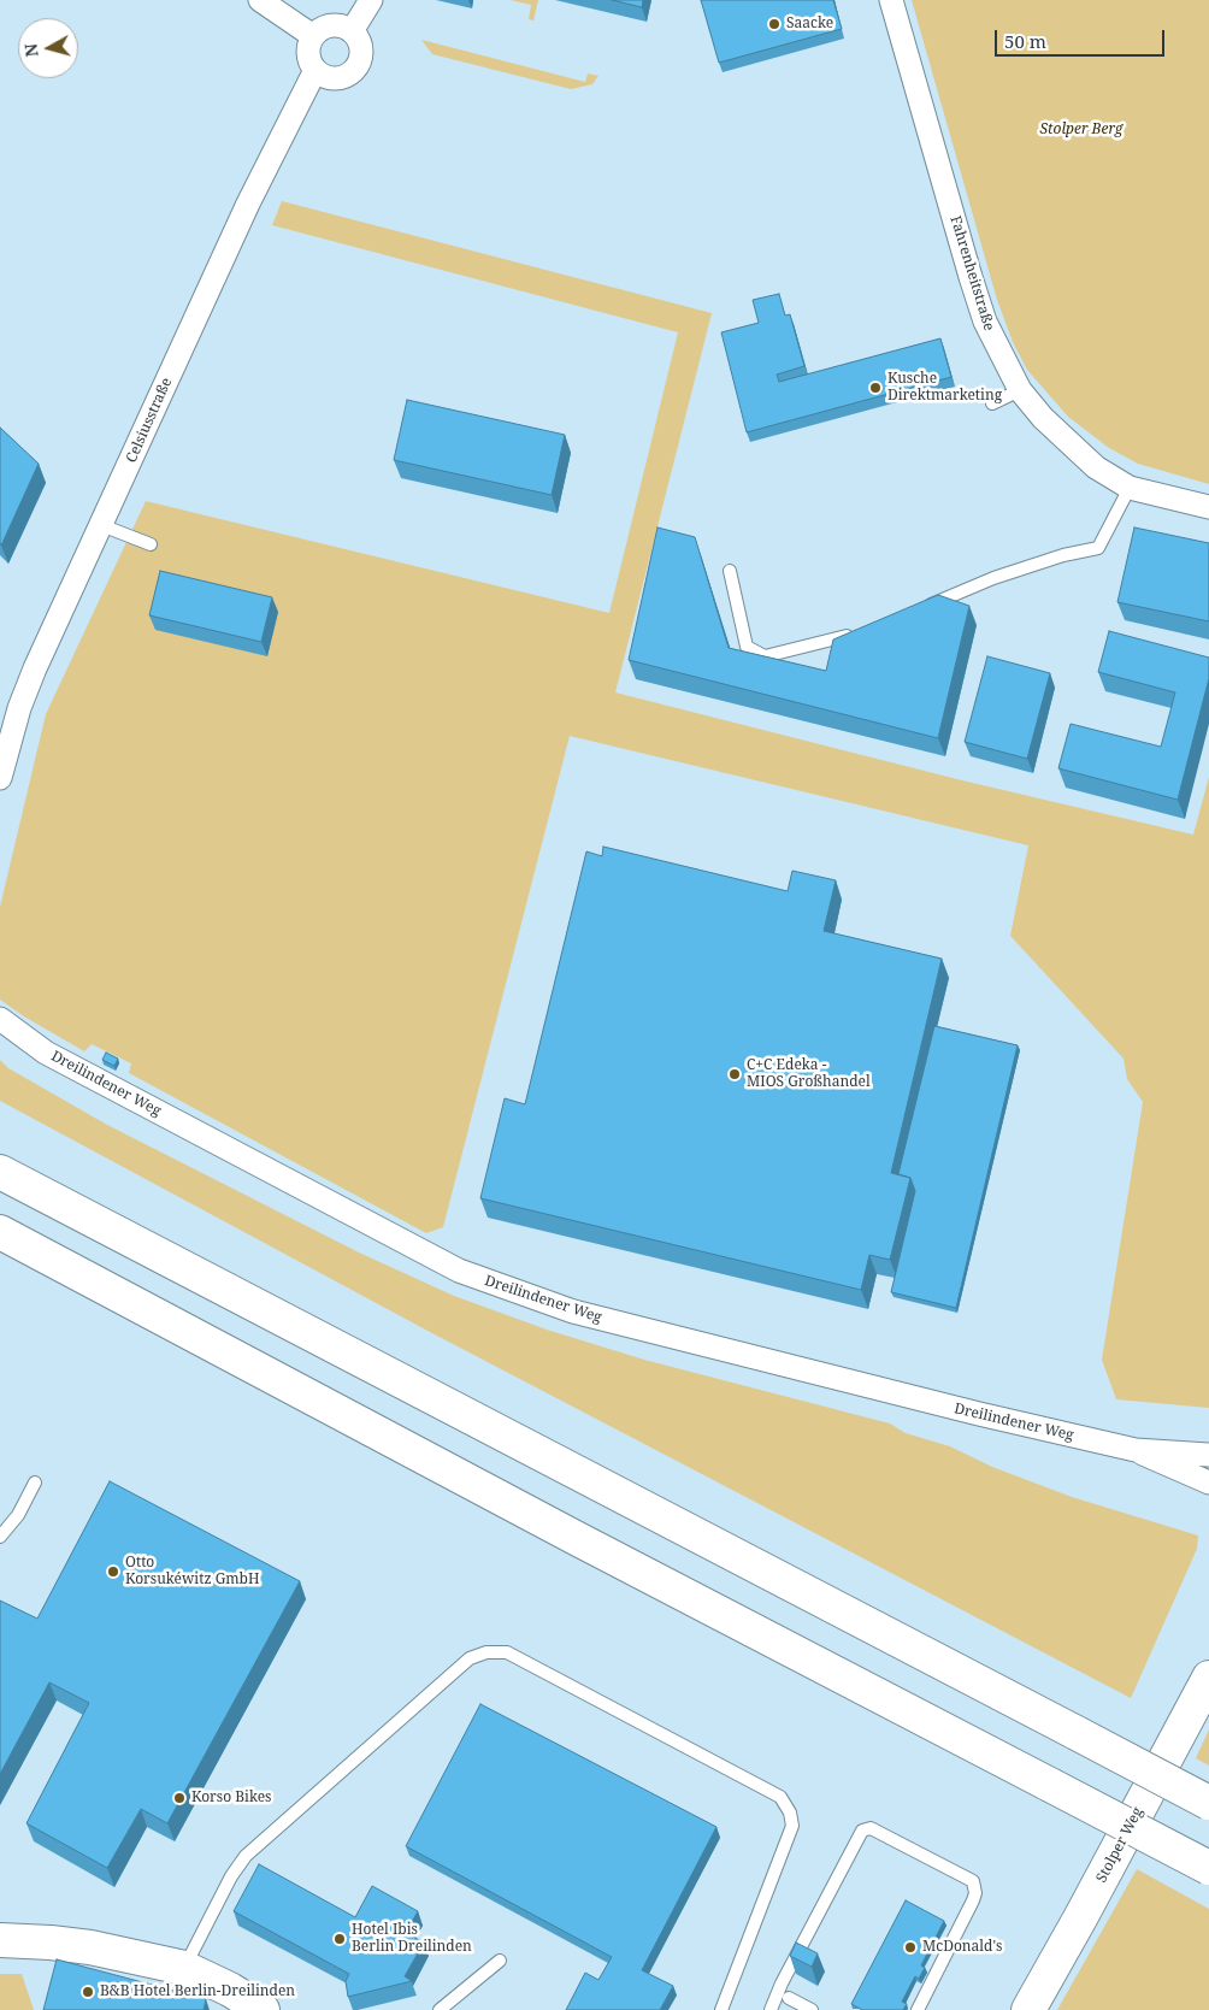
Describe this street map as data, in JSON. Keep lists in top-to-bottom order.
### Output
{
  "streets": {
    "main road": ["Stolper Weg"],
    "street": ["Fahrenheitstraße", "Celsiusstraße", "Dreilindener Weg"]
  },
  "parks": ["Stolper Berg"],
  "places": [
    "Saacke",
    "Kusche Direktmarketing",
    "C+C Edeka - MIOS Großhandel",
    "Otto Korsukéwitz GmbH",
    "Korso Bikes",
    "Hotel Ibis Berlin Dreilinden",
    "McDonald's",
    "B&B Hotel Berlin-Dreilinden"
  ],
  "scale_bar": "50 m",
  "north": "left"
}
